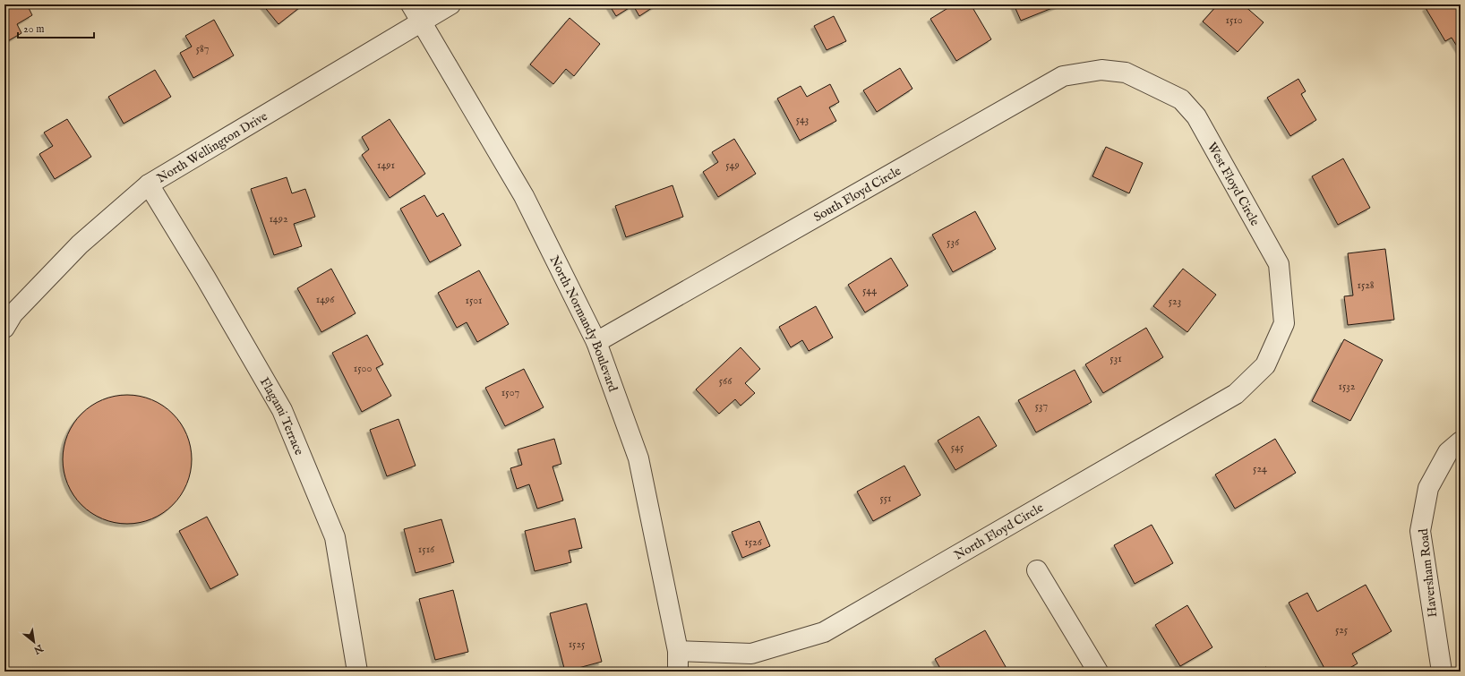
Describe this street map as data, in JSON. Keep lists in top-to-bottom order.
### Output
{
  "streets": {
    "street": [
      "North Wellington Drive",
      "West Floyd Circle",
      "South Floyd Circle",
      "North Normandy Boulevard",
      "Flagami Terrace",
      "North Floyd Circle",
      "Haversham Road"
    ]
  },
  "crossings": [
    ["North Wellington Drive", "North Normandy Boulevard"],
    ["North Wellington Drive", "Flagami Terrace"],
    ["West Floyd Circle", "South Floyd Circle"],
    ["West Floyd Circle", "North Floyd Circle"],
    ["South Floyd Circle", "North Normandy Boulevard"],
    ["North Normandy Boulevard", "North Floyd Circle"]
  ],
  "house_numbers": [
    "1510",
    "587",
    "543",
    "1491",
    "549",
    "1492",
    "536",
    "1528",
    "544",
    "1496",
    "1501",
    "523",
    "531",
    "1500",
    "566",
    "1532",
    "1507",
    "537",
    "545",
    "524",
    "551",
    "1526",
    "1516",
    "525",
    "1525"
  ],
  "scale_bar": "20 m",
  "north": "bottom right"
}
